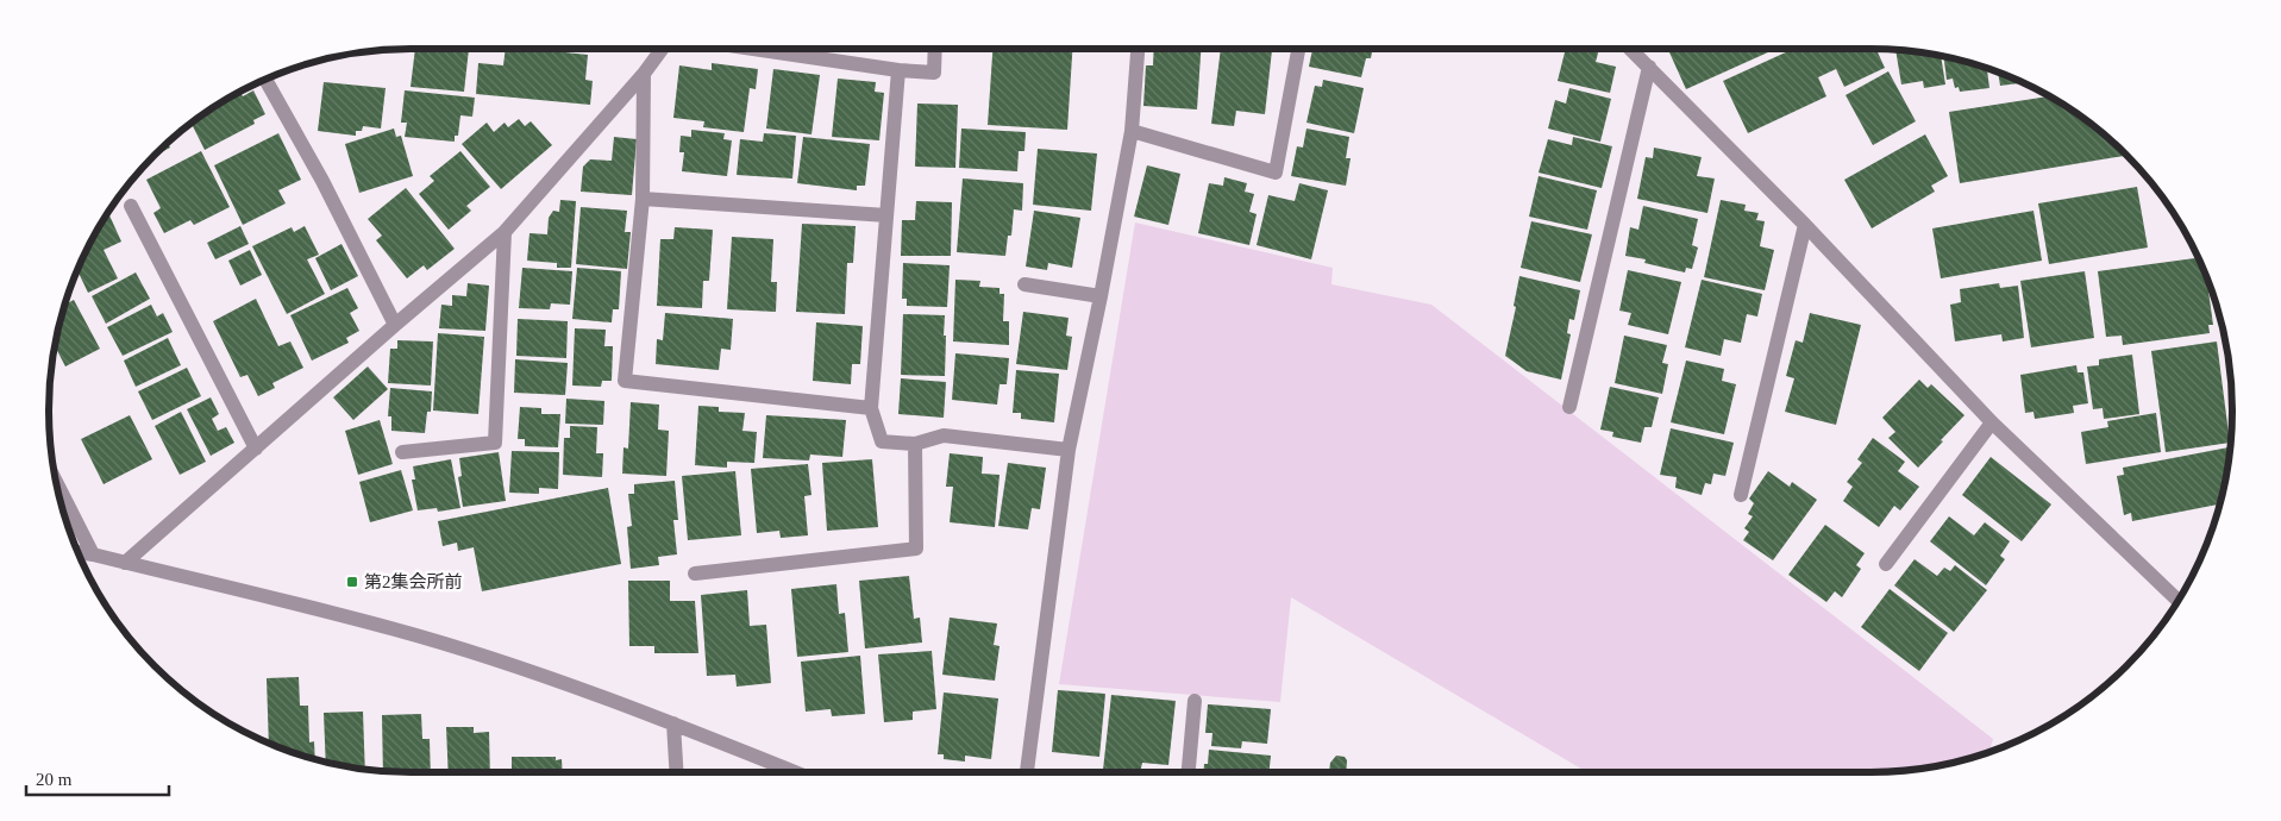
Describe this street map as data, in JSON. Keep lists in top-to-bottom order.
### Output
{
  "places": {
    "transit": ["第2集会所前"]
  },
  "scale_bar": "20 m"
}
